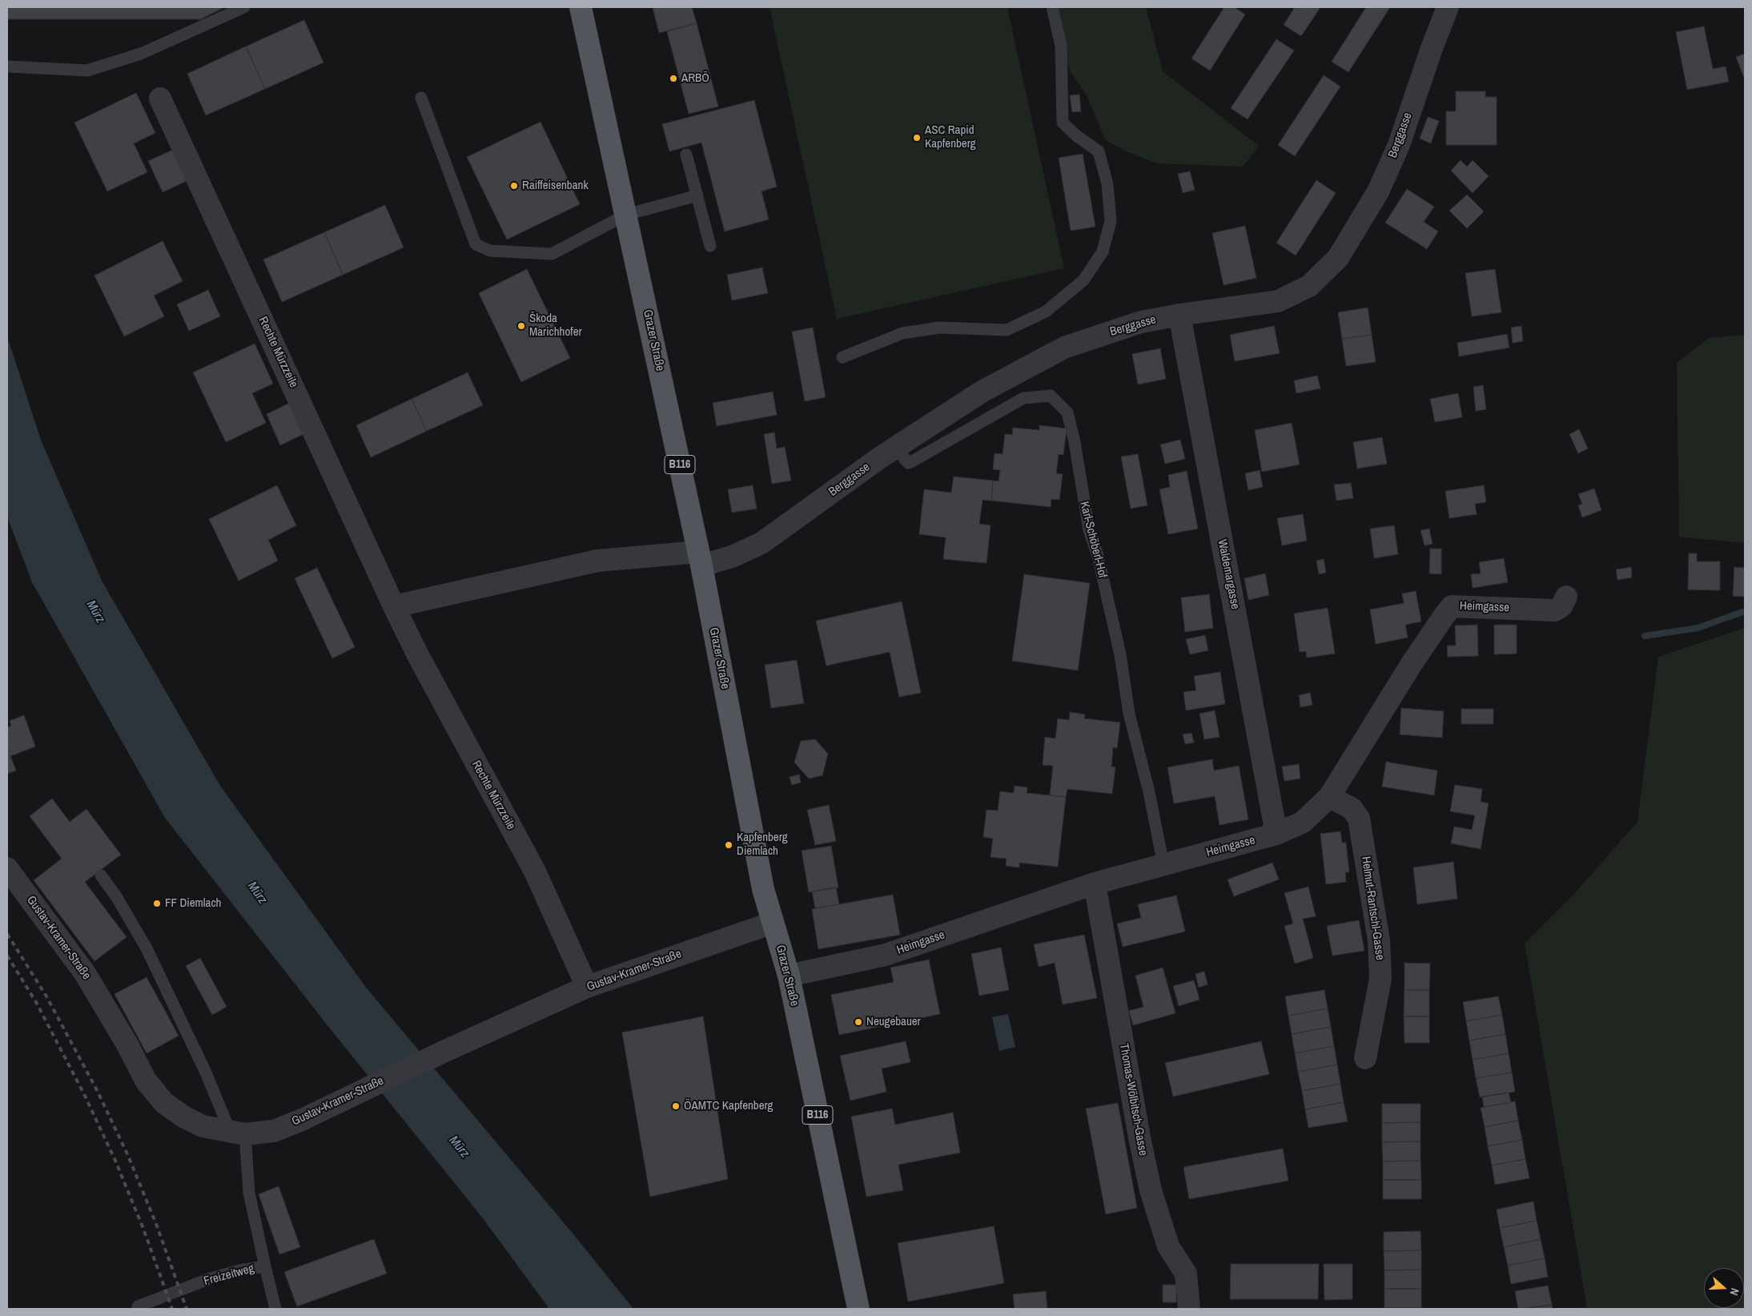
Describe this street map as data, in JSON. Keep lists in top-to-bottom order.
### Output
{
  "streets": {
    "main road": ["Grazer Straße", "B116"],
    "street": [
      "Berggasse",
      "Rechte Mürzzeile",
      "Waldemargasse",
      "Heimgasse",
      "Helmut-Rantschl-Gasse",
      "Gustav-Kramer-Straße",
      "Thomas-Wölbitsch-Gasse"
    ],
    "lane": ["Karl-Schöberl-Hof", "Freizeitweg"]
  },
  "crossings": [
    ["Berggasse", "Grazer Straße"],
    ["Berggasse", "Karl-Schöberl-Hof"],
    ["Berggasse", "Waldemargasse"],
    ["Grazer Straße", "Heimgasse"],
    ["Grazer Straße", "Gustav-Kramer-Straße"],
    ["Rechte Mürzzeile", "Gustav-Kramer-Straße"],
    ["Karl-Schöberl-Hof", "Heimgasse"],
    ["Waldemargasse", "Heimgasse"],
    ["Heimgasse", "Helmut-Rantschl-Gasse"],
    ["Heimgasse", "Thomas-Wölbitsch-Gasse"],
    ["Gustav-Kramer-Straße", "Freizeitweg"]
  ],
  "water": ["Mürz"],
  "places": [
    "ARBÖ",
    "ASC Rapid Kapfenberg",
    "Raiffeisenbank",
    "Škoda Marichhofer",
    "Kapfenberg Diemlach",
    "FF Diemlach",
    "Neugebauer",
    "ÖAMTC Kapfenberg"
  ],
  "north": "right"
}
